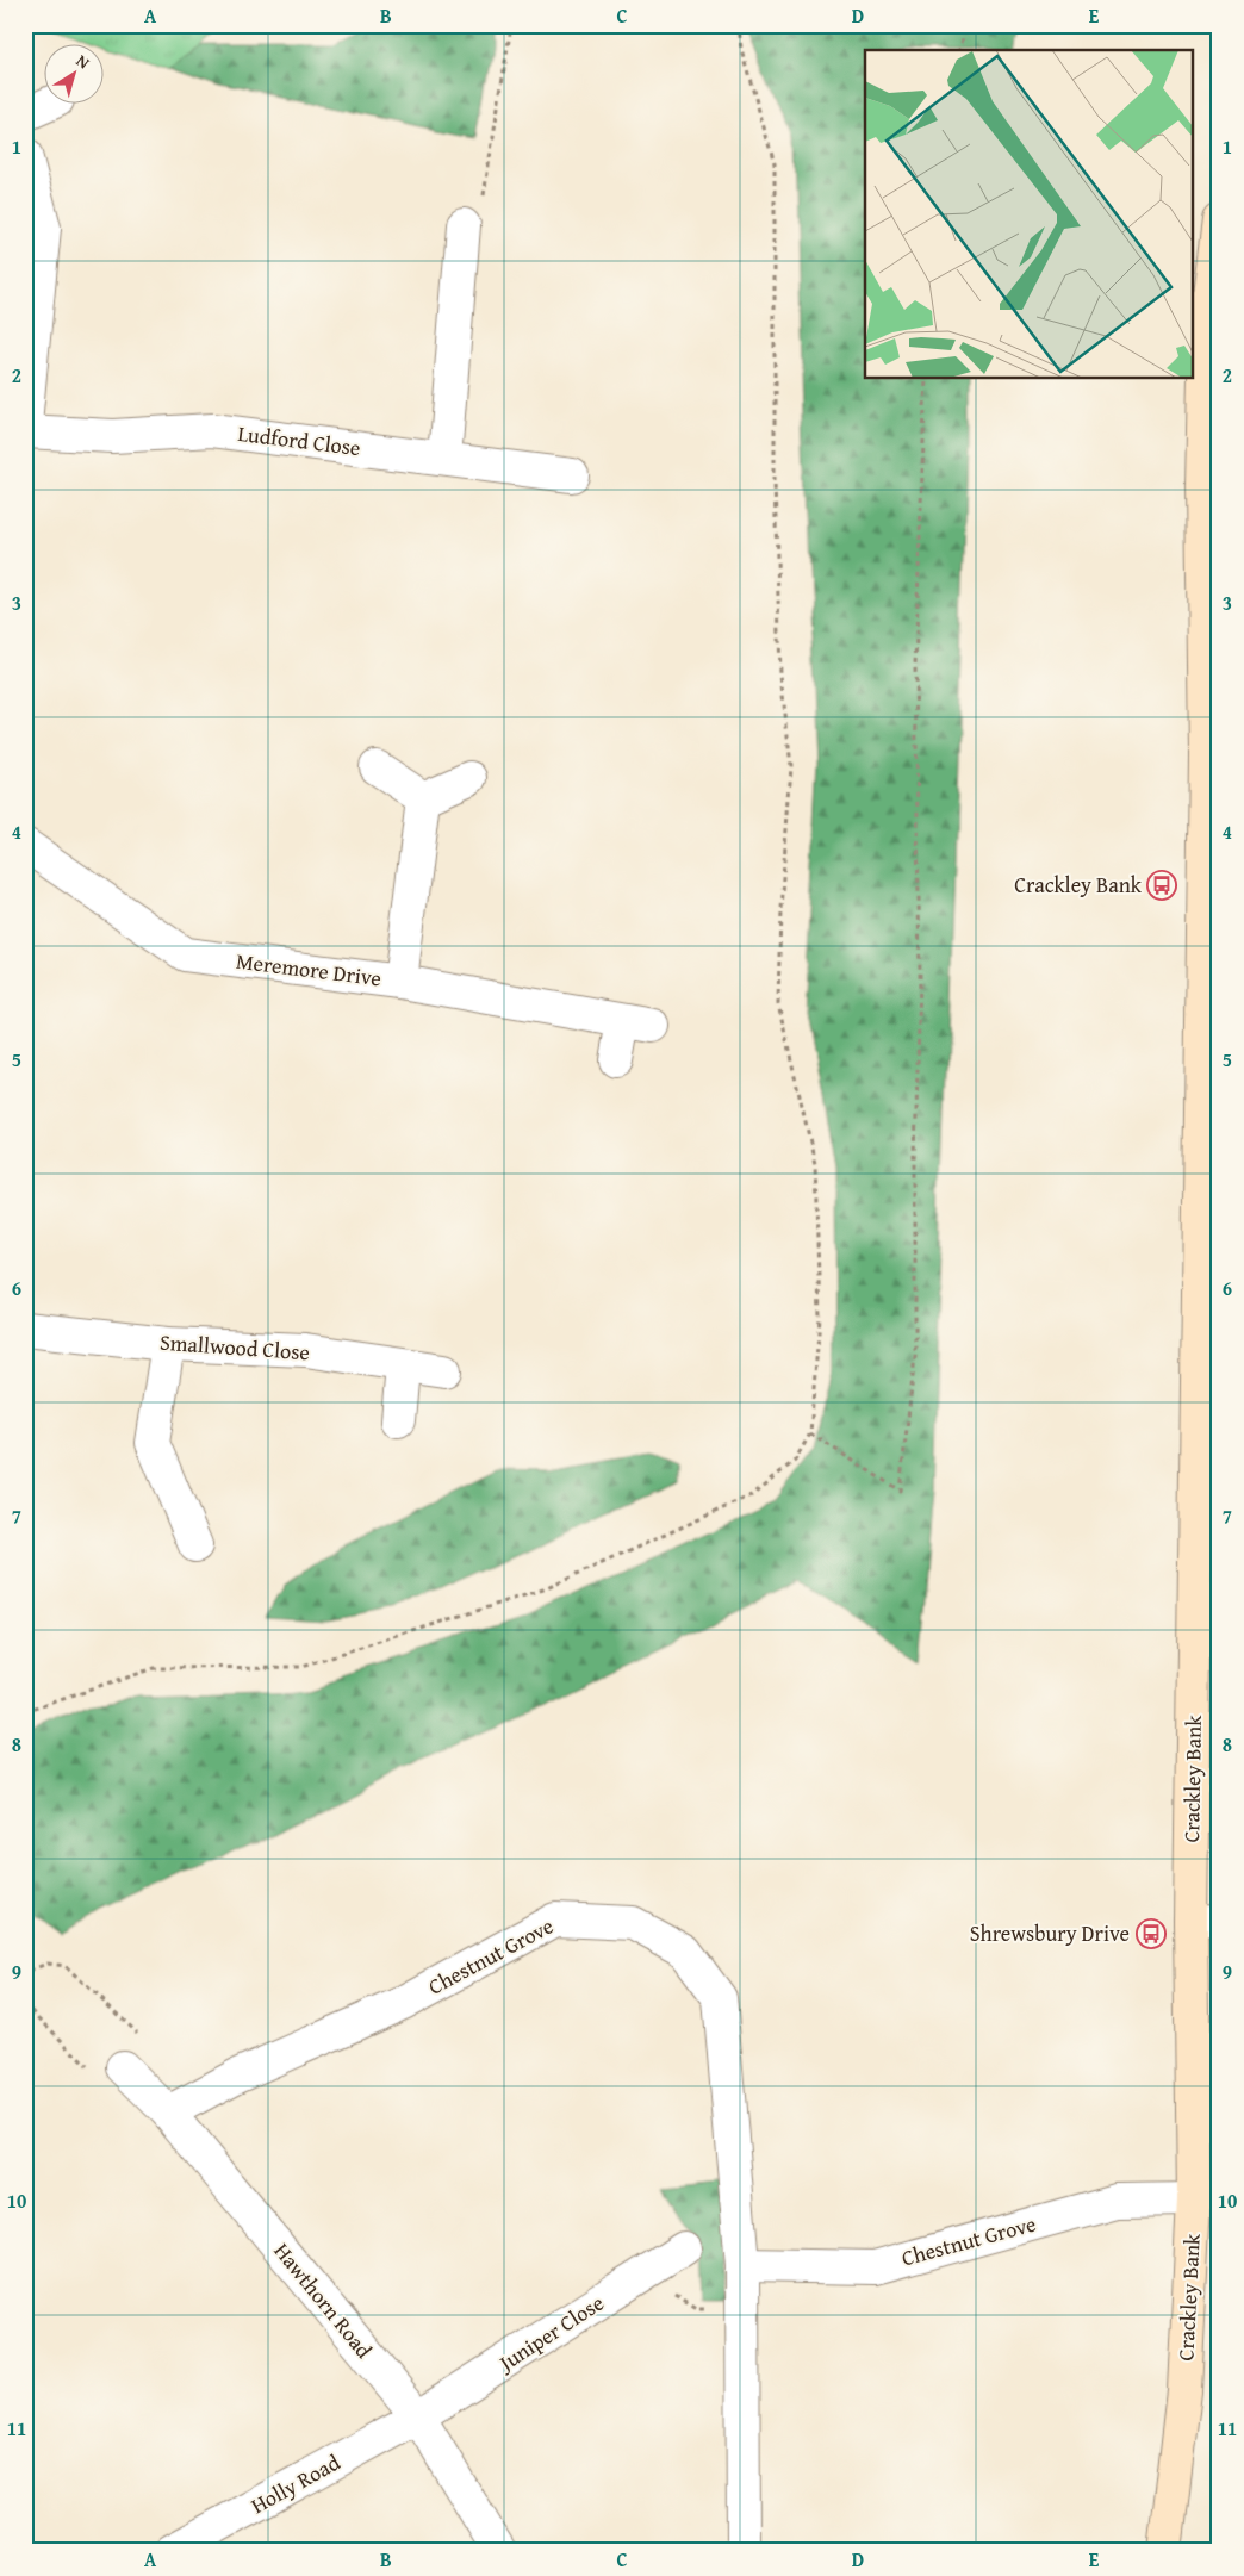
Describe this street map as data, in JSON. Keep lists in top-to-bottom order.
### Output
{
  "streets": {
    "street": [
      "Ludford Close",
      "Meremore Drive",
      "Smallwood Close",
      "Crackley Bank",
      "Chestnut Grove",
      "Hawthorn Road",
      "Juniper Close",
      "Holly Road"
    ]
  },
  "crossings": [
    ["Crackley Bank", "Chestnut Grove"],
    ["Chestnut Grove", "Hawthorn Road"],
    ["Hawthorn Road", "Juniper Close"],
    ["Hawthorn Road", "Holly Road"],
    ["Juniper Close", "Holly Road"]
  ],
  "places": {
    "bus stop": ["Crackley Bank", "Shrewsbury Drive"]
  },
  "north": "top right",
  "grid": {
    "columns": [
      "A",
      "B",
      "C",
      "D",
      "E"
    ],
    "rows": [
      "1",
      "2",
      "3",
      "4",
      "5",
      "6",
      "7",
      "8",
      "9",
      "10",
      "11"
    ]
  }
}
